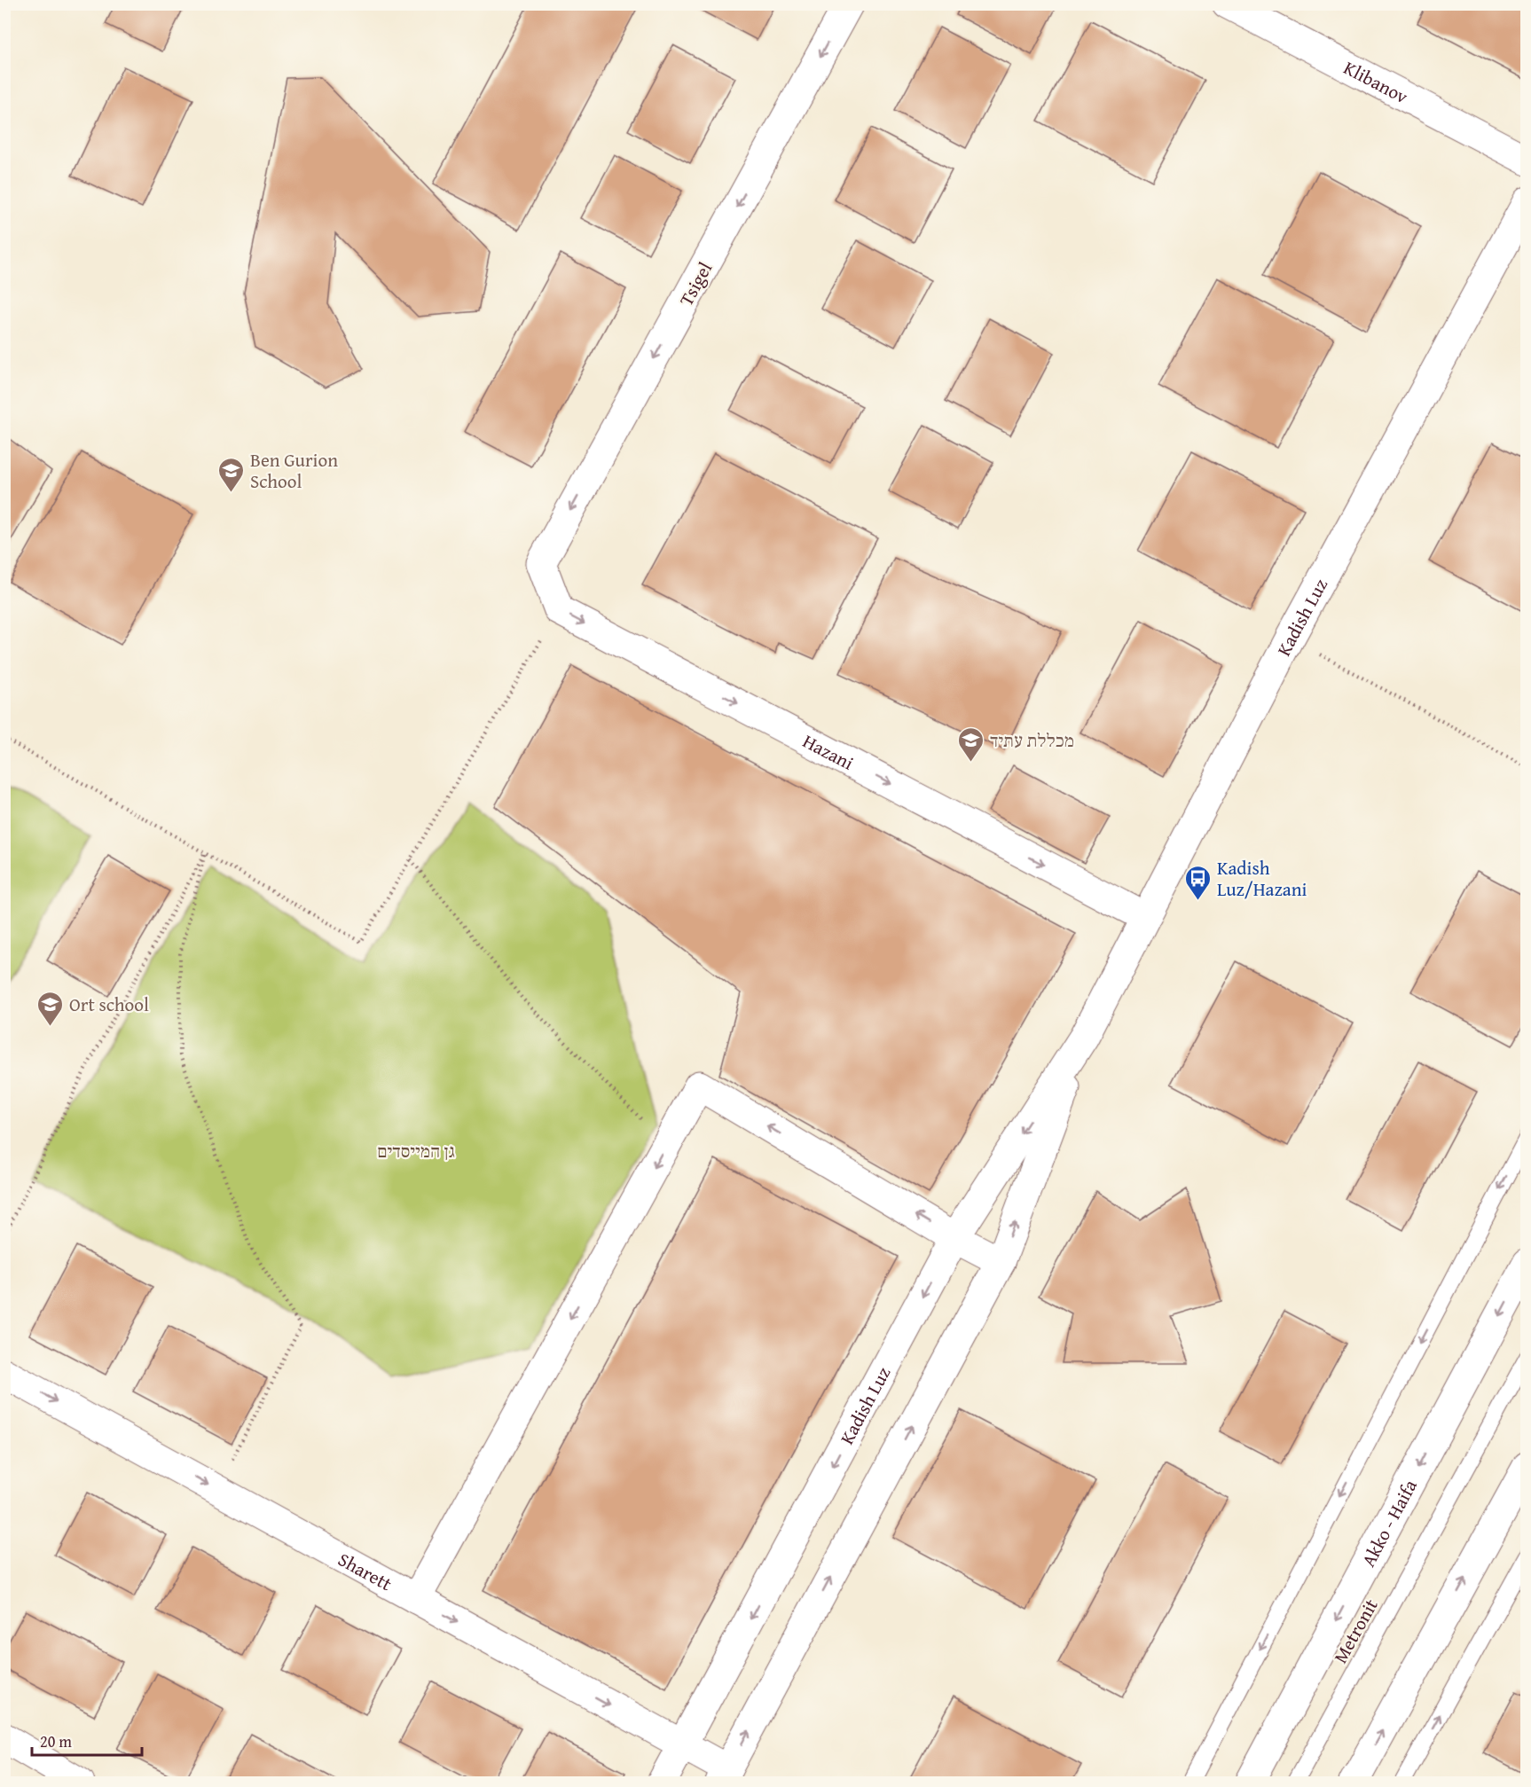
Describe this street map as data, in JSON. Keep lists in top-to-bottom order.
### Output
{
  "streets": {
    "main road": [
      "Klibanov",
      "Tsigel",
      "Kadish Luz",
      "Hazani",
      "Akko - Haifa",
      "Sharett"
    ],
    "lane": ["Metronit"]
  },
  "crossings": [
    ["Tsigel", "Hazani"],
    ["Kadish Luz", "Hazani"],
    ["Kadish Luz", "Sharett"]
  ],
  "one_way": ["Tsigel", "Hazani", "Sharett"],
  "parks": ["גן המייסדים"],
  "places": {
    "school or university": ["Ben Gurion School", "מכללת עתיד", "Ort school"],
    "bus stop": ["Kadish Luz/Hazani"]
  },
  "scale_bar": "20 m"
}
